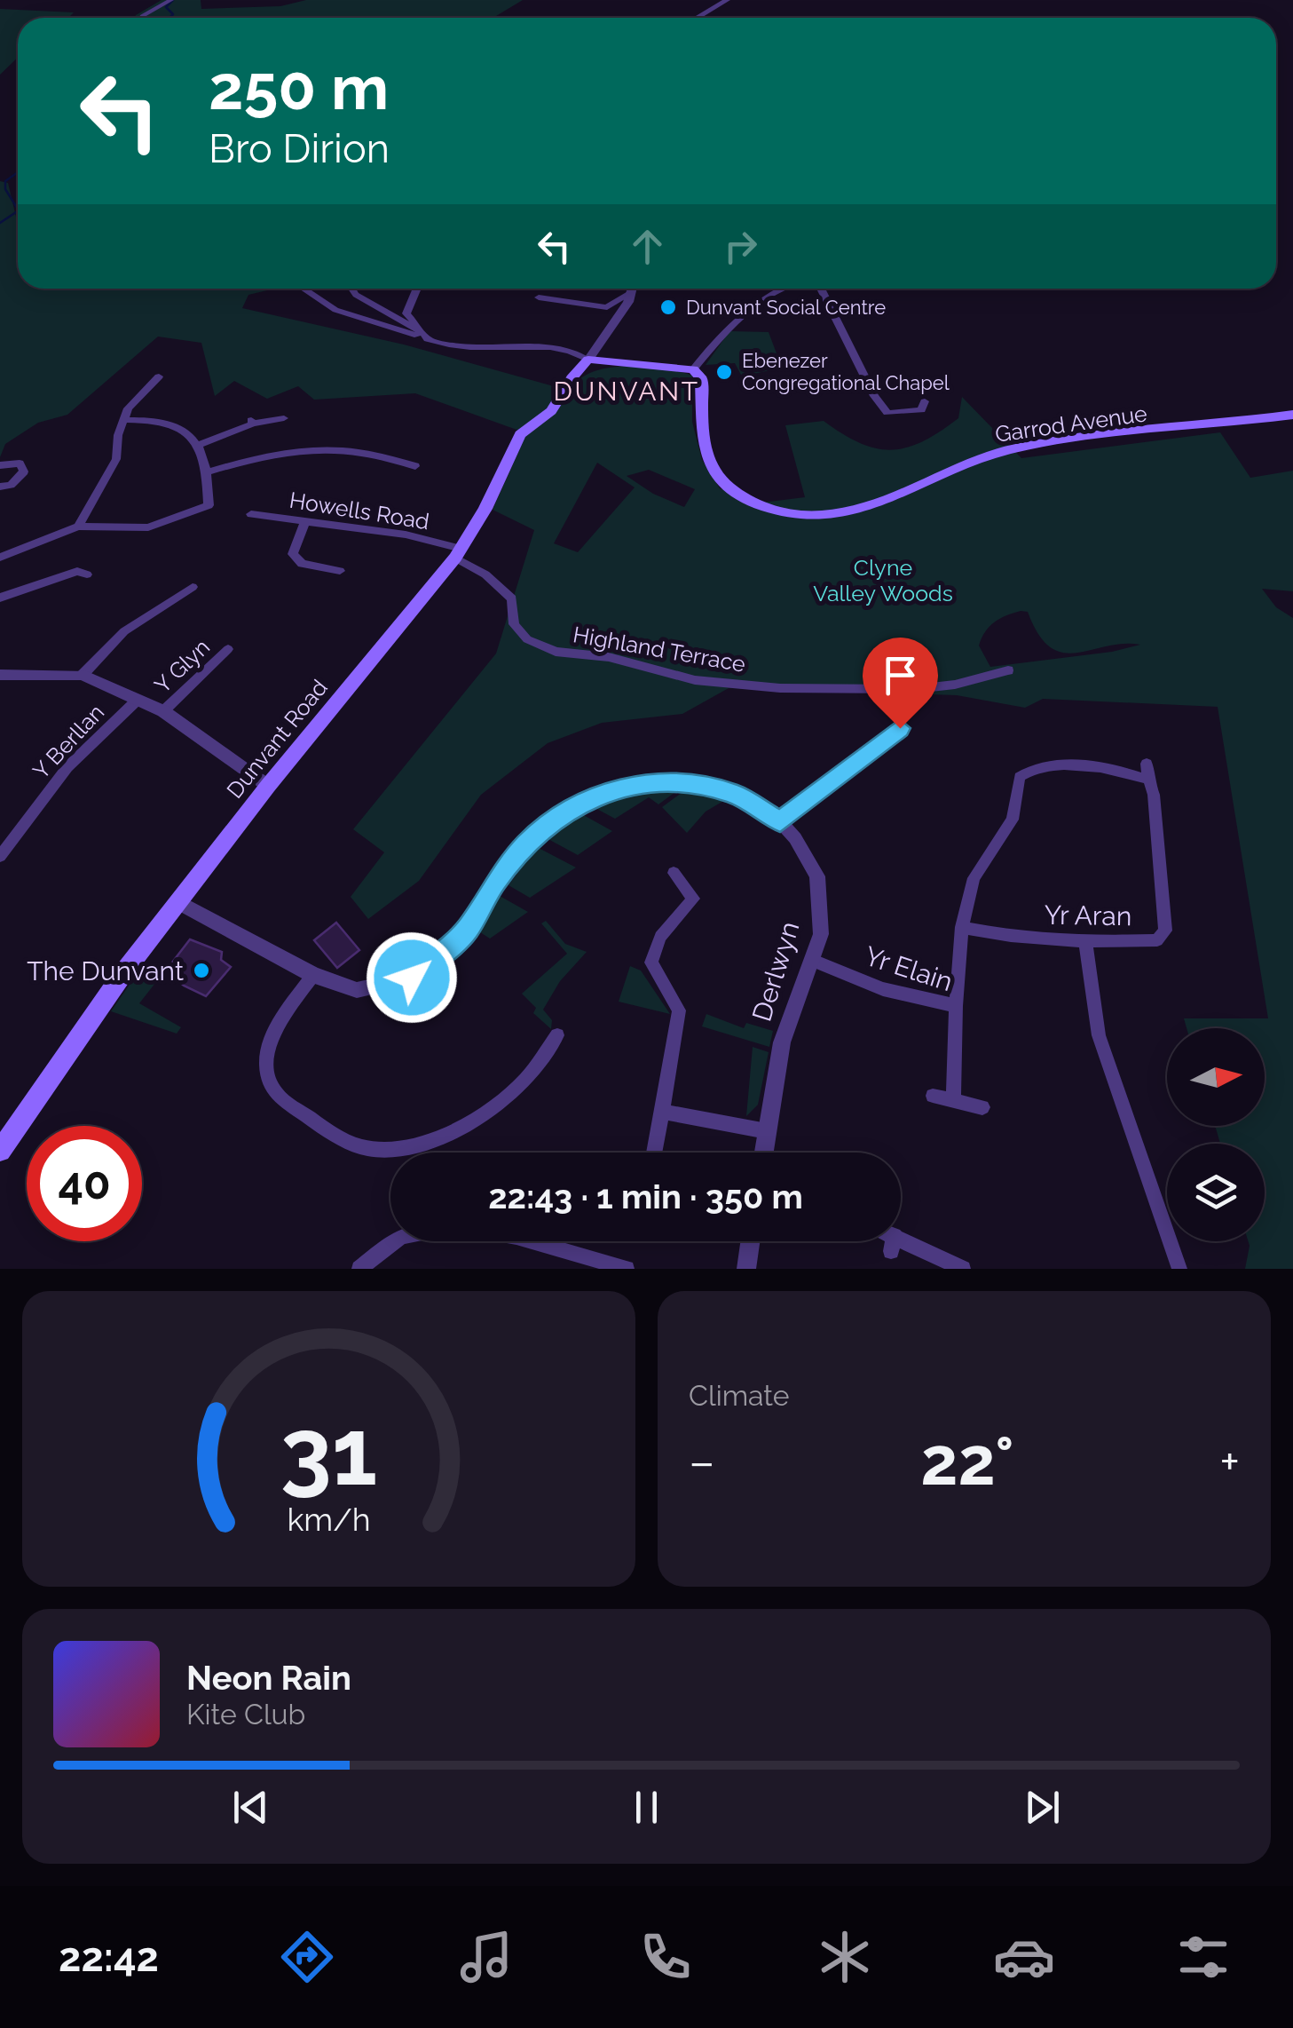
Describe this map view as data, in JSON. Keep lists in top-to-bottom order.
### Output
{
  "streets": {
    "main road": ["Garrod Avenue", "Dunvant Road"],
    "street": [
      "Howells Road",
      "Highland Terrace",
      "Y Glyn",
      "Y Berllan",
      "Yr Aran",
      "Yr Elain",
      "Derlwyn"
    ]
  },
  "crossings": [
    ["Howells Road", "Highland Terrace"],
    ["Howells Road", "Dunvant Road"],
    ["Highland Terrace", "Dunvant Road"],
    ["Dunvant Road", "Derlwyn"],
    ["Yr Elain", "Derlwyn"]
  ],
  "districts": ["DUNVANT"],
  "parks": ["Clyne Valley Woods"],
  "places": ["Dunvant Social Centre", "Ebenezer Congregational Chapel", "The Dunvant"],
  "north": "right",
  "page": {
    "turn": ["250 m", "Bro Dirion"],
    "limit": "40",
    "trip": "22:43 · 1 min · 350 m",
    "tile": "Climate",
    "heat": ["−", "22°", "+"],
    "song": ["Neon Rain", "Kite Club"],
    "tabs": "22:42",
    "gauge": ["31", "km/h"]
  }
}
